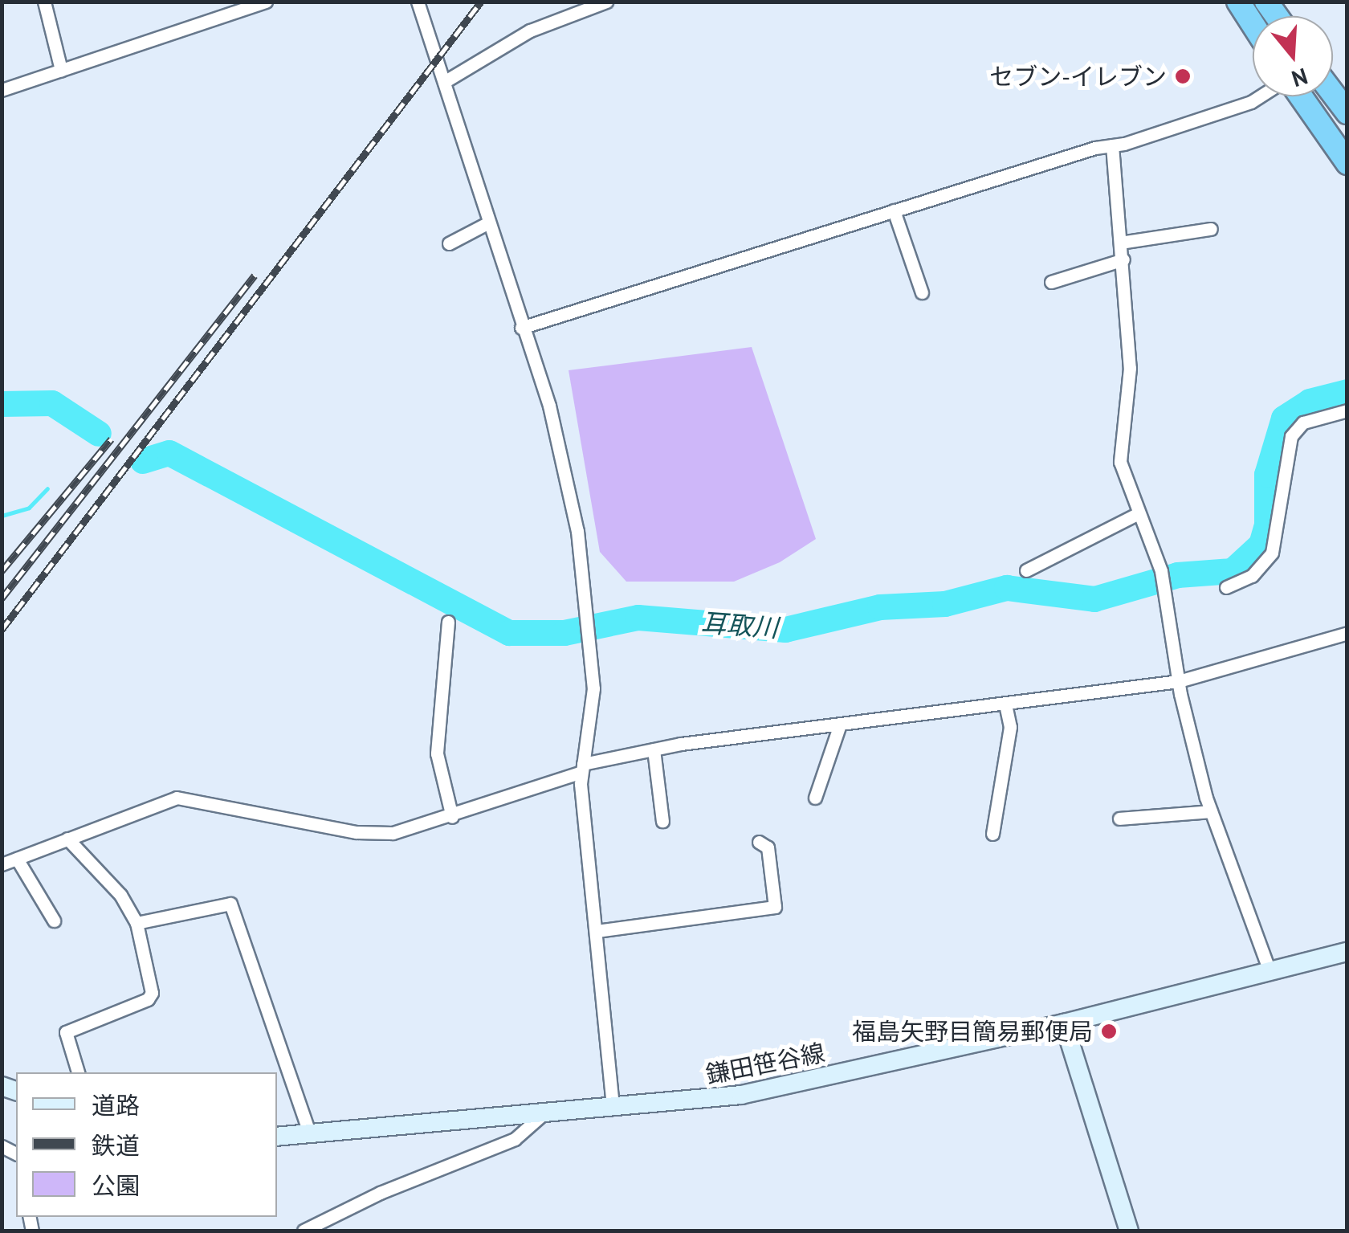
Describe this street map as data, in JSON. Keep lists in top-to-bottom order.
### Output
{
  "streets": {
    "street": ["鎌田笹谷線"]
  },
  "water": ["耳取川"],
  "places": ["セブン-イレブン", "福島矢野目簡易郵便局"],
  "legend": ["道路", "鉄道", "公園"],
  "north": "bottom"
}
